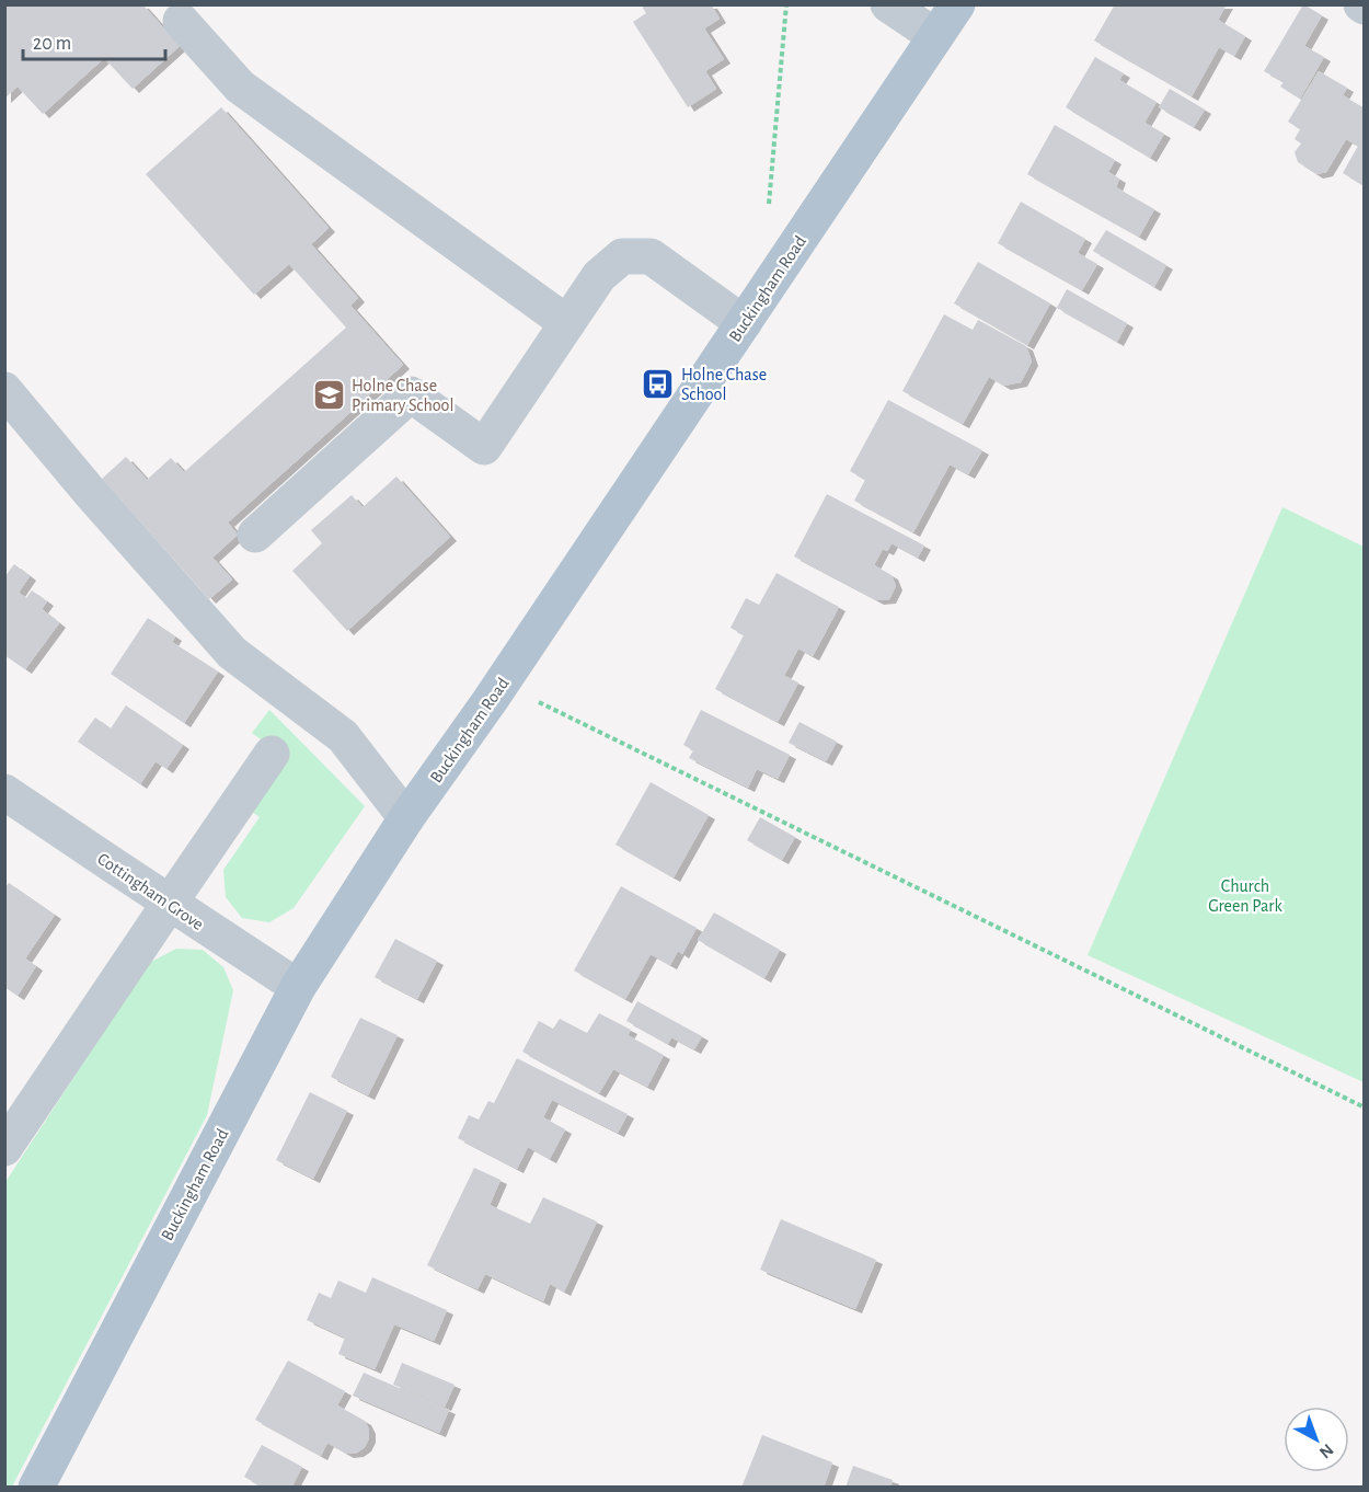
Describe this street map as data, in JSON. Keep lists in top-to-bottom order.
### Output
{
  "streets": {
    "main road": ["Buckingham Road"],
    "street": ["Cottingham Grove"]
  },
  "crossings": [
    ["Buckingham Road", "Cottingham Grove"]
  ],
  "parks": ["Church Green Park"],
  "places": {
    "bus stop": ["Holne Chase School"],
    "school or university": ["Holne Chase Primary School"]
  },
  "scale_bar": "20 m",
  "north": "bottom right"
}
